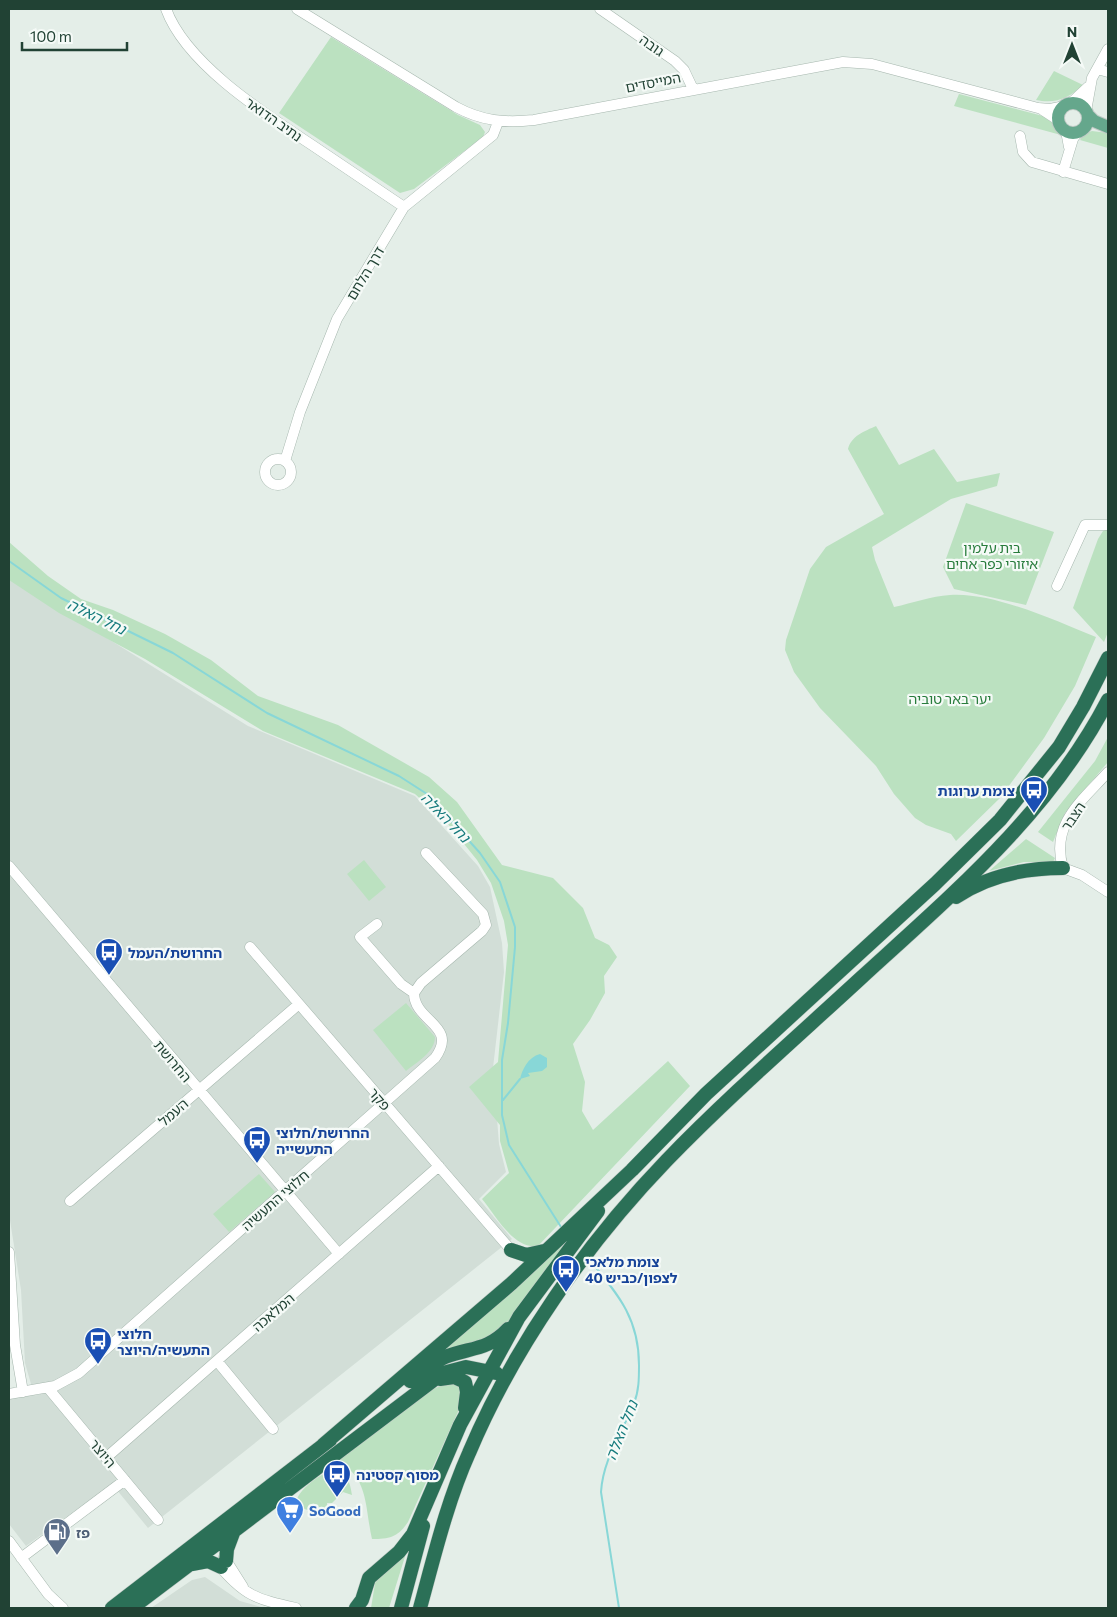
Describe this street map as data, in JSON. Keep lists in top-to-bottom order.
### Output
{
  "streets": {
    "street": [
      "גובה",
      "המייסדים",
      "נתיב הדואר",
      "דרך הלחם",
      "הצבר",
      "החרושת",
      "פקר",
      "העמל",
      "חלוצי התעשיה",
      "המלאכה",
      "היוצר"
    ]
  },
  "crossings": [
    ["גובה", "המייסדים"],
    ["המייסדים", "דרך הלחם"],
    ["נתיב הדואר", "דרך הלחם"],
    ["החרושת", "העמל"],
    ["החרושת", "חלוצי התעשיה"],
    ["החרושת", "המלאכה"],
    ["פקר", "העמל"],
    ["פקר", "חלוצי התעשיה"],
    ["פקר", "המלאכה"],
    ["חלוצי התעשיה", "היוצר"],
    ["המלאכה", "היוצר"]
  ],
  "water": ["נחל האלה"],
  "parks": ["בית עלמין איזורי כפר אחים", "יער באר טוביה"],
  "places": {
    "bus stop": [
      "צומת ערוגות",
      "החרושת/העמל",
      "החרושת/חלוצי התעשייה",
      "צומת מלאכי לצפון/כביש 40",
      "חלוצי התעשיה/היוצר",
      "מסוף קסטינה"
    ],
    "supermarket": ["SoGood"],
    "fuel station": ["פז"]
  },
  "scale_bar": "100 m",
  "north": "top"
}
